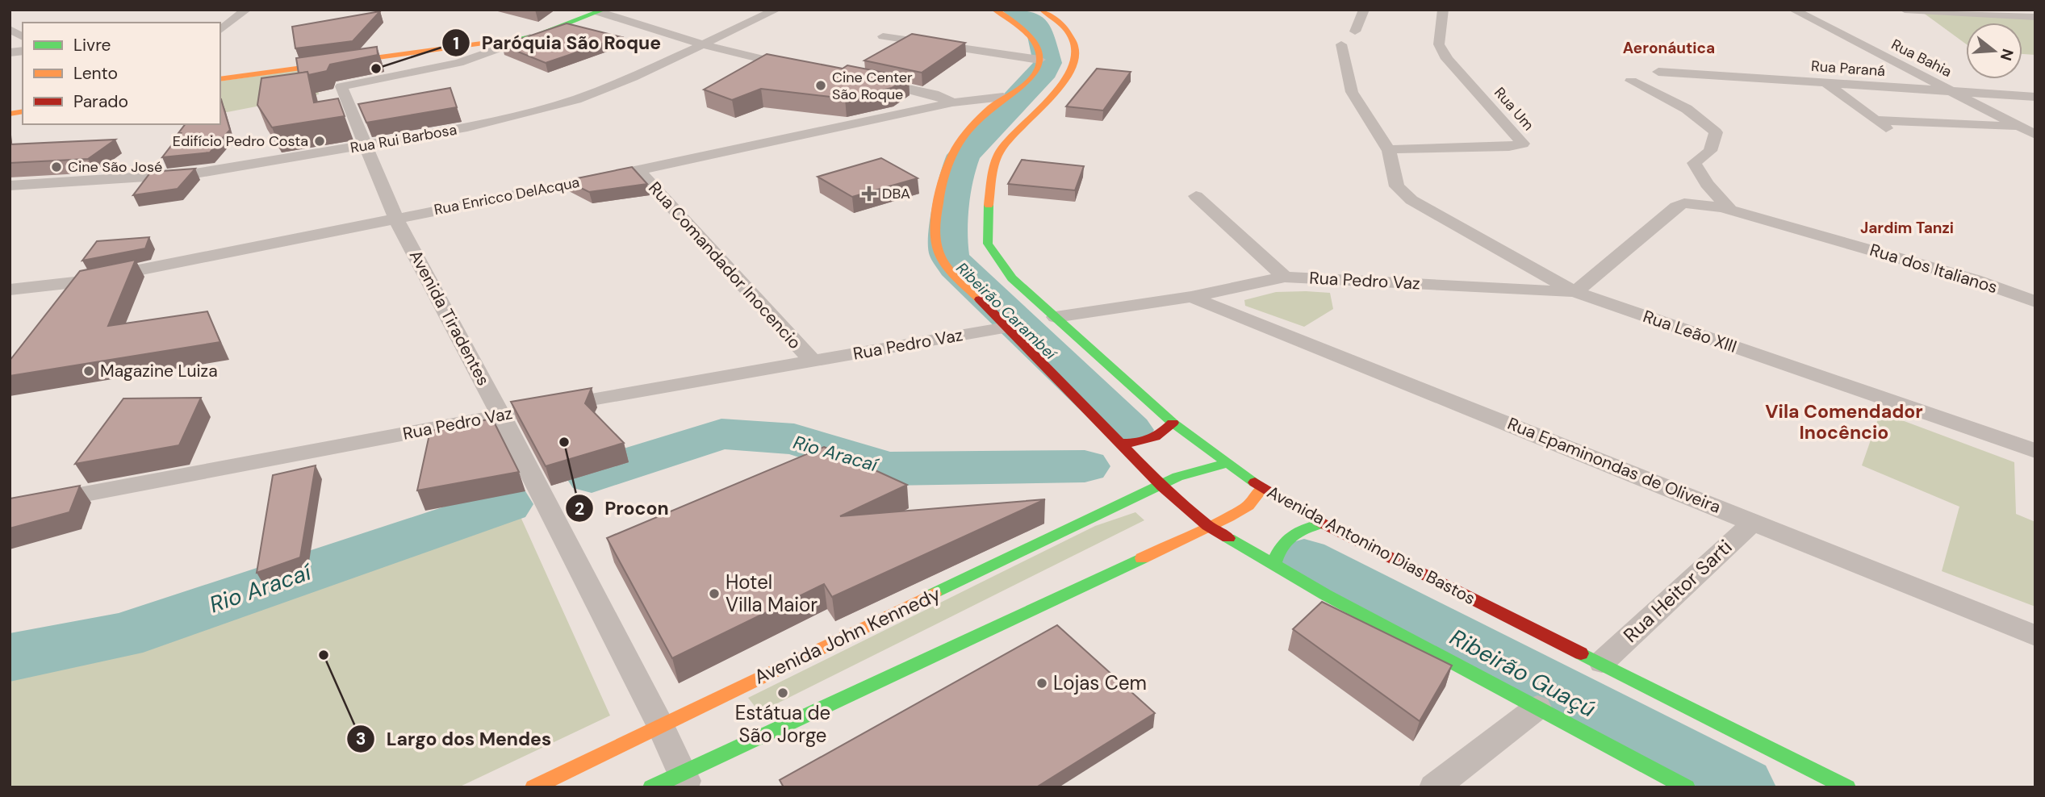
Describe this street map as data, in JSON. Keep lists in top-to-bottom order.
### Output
{
  "streets": {
    "main road": ["Avenida Antonino Dias Bastos", "Avenida John Kennedy"],
    "street": [
      "Rua Bahia",
      "Rua Paraná",
      "Rua Um",
      "Rua Rui Barbosa",
      "Rua Enricco DelAcqua",
      "Rua Comandador Inocencio",
      "Rua dos Italianos",
      "Rua Pedro Vaz",
      "Avenida Tiradentes",
      "Rua Leão XIII",
      "Rua Epaminondas de Oliveira",
      "Rua Heitor Sarti"
    ]
  },
  "crossings": [
    ["Rua Bahia", "Rua Paraná"],
    ["Rua Um", "Rua Leão XIII"],
    ["Rua Rui Barbosa", "Avenida Tiradentes"],
    ["Rua Enricco DelAcqua", "Rua Comandador Inocencio"],
    ["Rua Enricco DelAcqua", "Avenida Tiradentes"],
    ["Rua Comandador Inocencio", "Rua Pedro Vaz"],
    ["Rua dos Italianos", "Rua Pedro Vaz"],
    ["Rua dos Italianos", "Rua Leão XIII"],
    ["Rua Pedro Vaz", "Avenida Tiradentes"],
    ["Rua Pedro Vaz", "Rua Leão XIII"],
    ["Rua Pedro Vaz", "Rua Epaminondas de Oliveira"],
    ["Rua Pedro Vaz", "Avenida Antonino Dias Bastos"],
    ["Avenida Tiradentes", "Avenida John Kennedy"],
    ["Rua Epaminondas de Oliveira", "Rua Heitor Sarti"],
    ["Avenida Antonino Dias Bastos", "Rua Heitor Sarti"],
    ["Avenida Antonino Dias Bastos", "Avenida John Kennedy"]
  ],
  "districts": ["Aeronáutica", "Jardim Tanzi", "Vila Comendador Inocêncio"],
  "water": ["Ribeirão Carambeí", "Rio Aracaí", "Ribeirão Guaçú"],
  "places": {
    "other": [
      "Paróquia São Roque",
      "Cine Center São Roque",
      "Edifício Pedro Costa",
      "Cine São José",
      "Magazine Luiza",
      "Procon",
      "Hotel Villa Maior",
      "Largo dos Mendes",
      "Lojas Cem",
      "Estátua de São Jorge"
    ],
    "health": ["DBA"]
  },
  "legend": ["Livre", "Lento", "Parado"],
  "north": "right"
}
